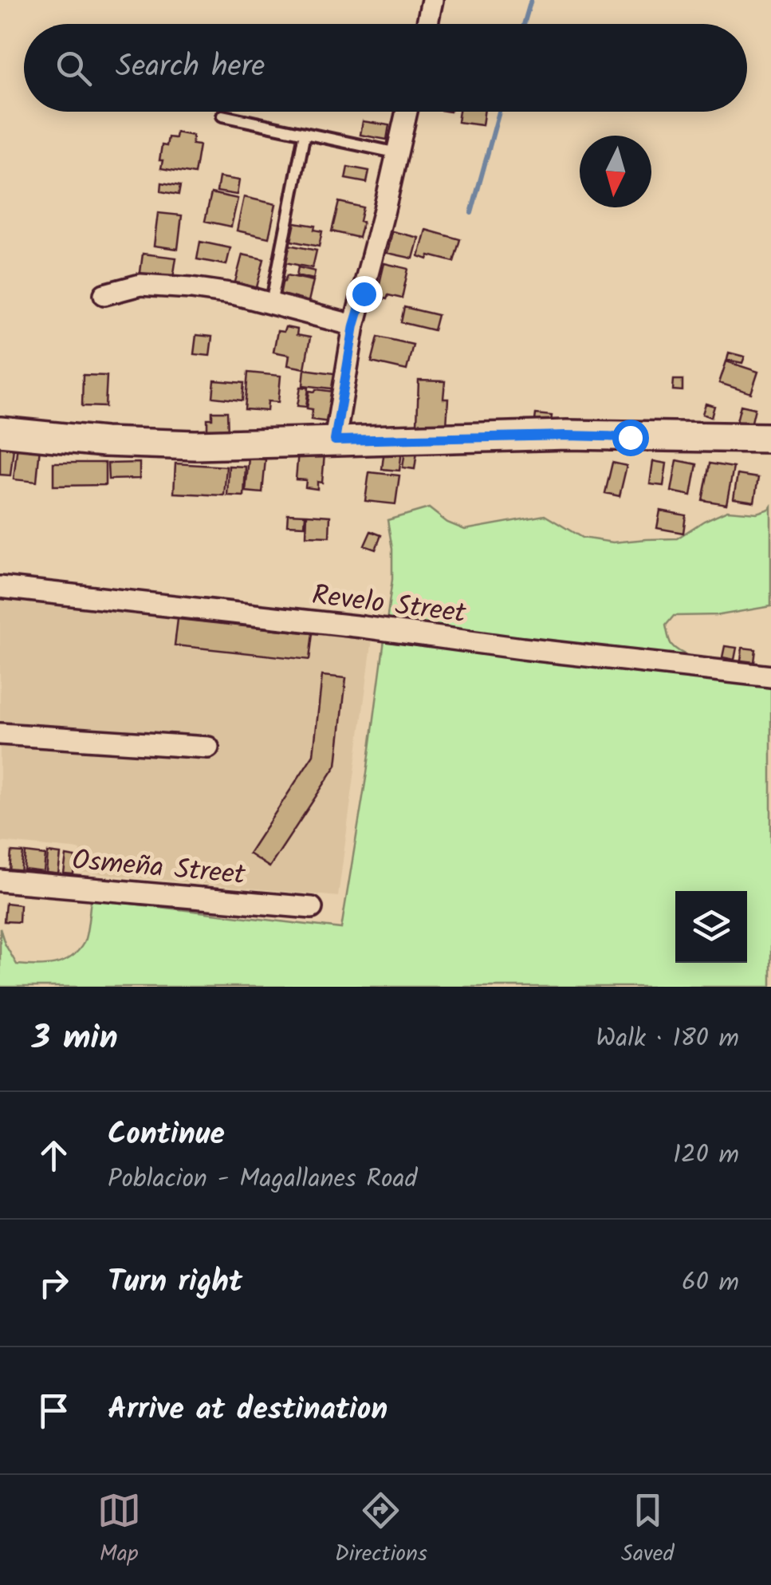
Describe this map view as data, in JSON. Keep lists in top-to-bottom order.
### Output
{
  "streets": {
    "street": ["Revelo Street", "Osmeña Street"]
  },
  "north": "bottom",
  "page": {
    "search": "Search here",
    "heading": ["3 min", "Walk · 180 m"],
    "list": [
      ["Continue", "Poblacion - Magallanes Road", "120 m"],
      ["Turn right", "60 m"],
      "Arrive at destination"
    ],
    "nav": ["Map", "Directions", "Saved"]
  }
}
